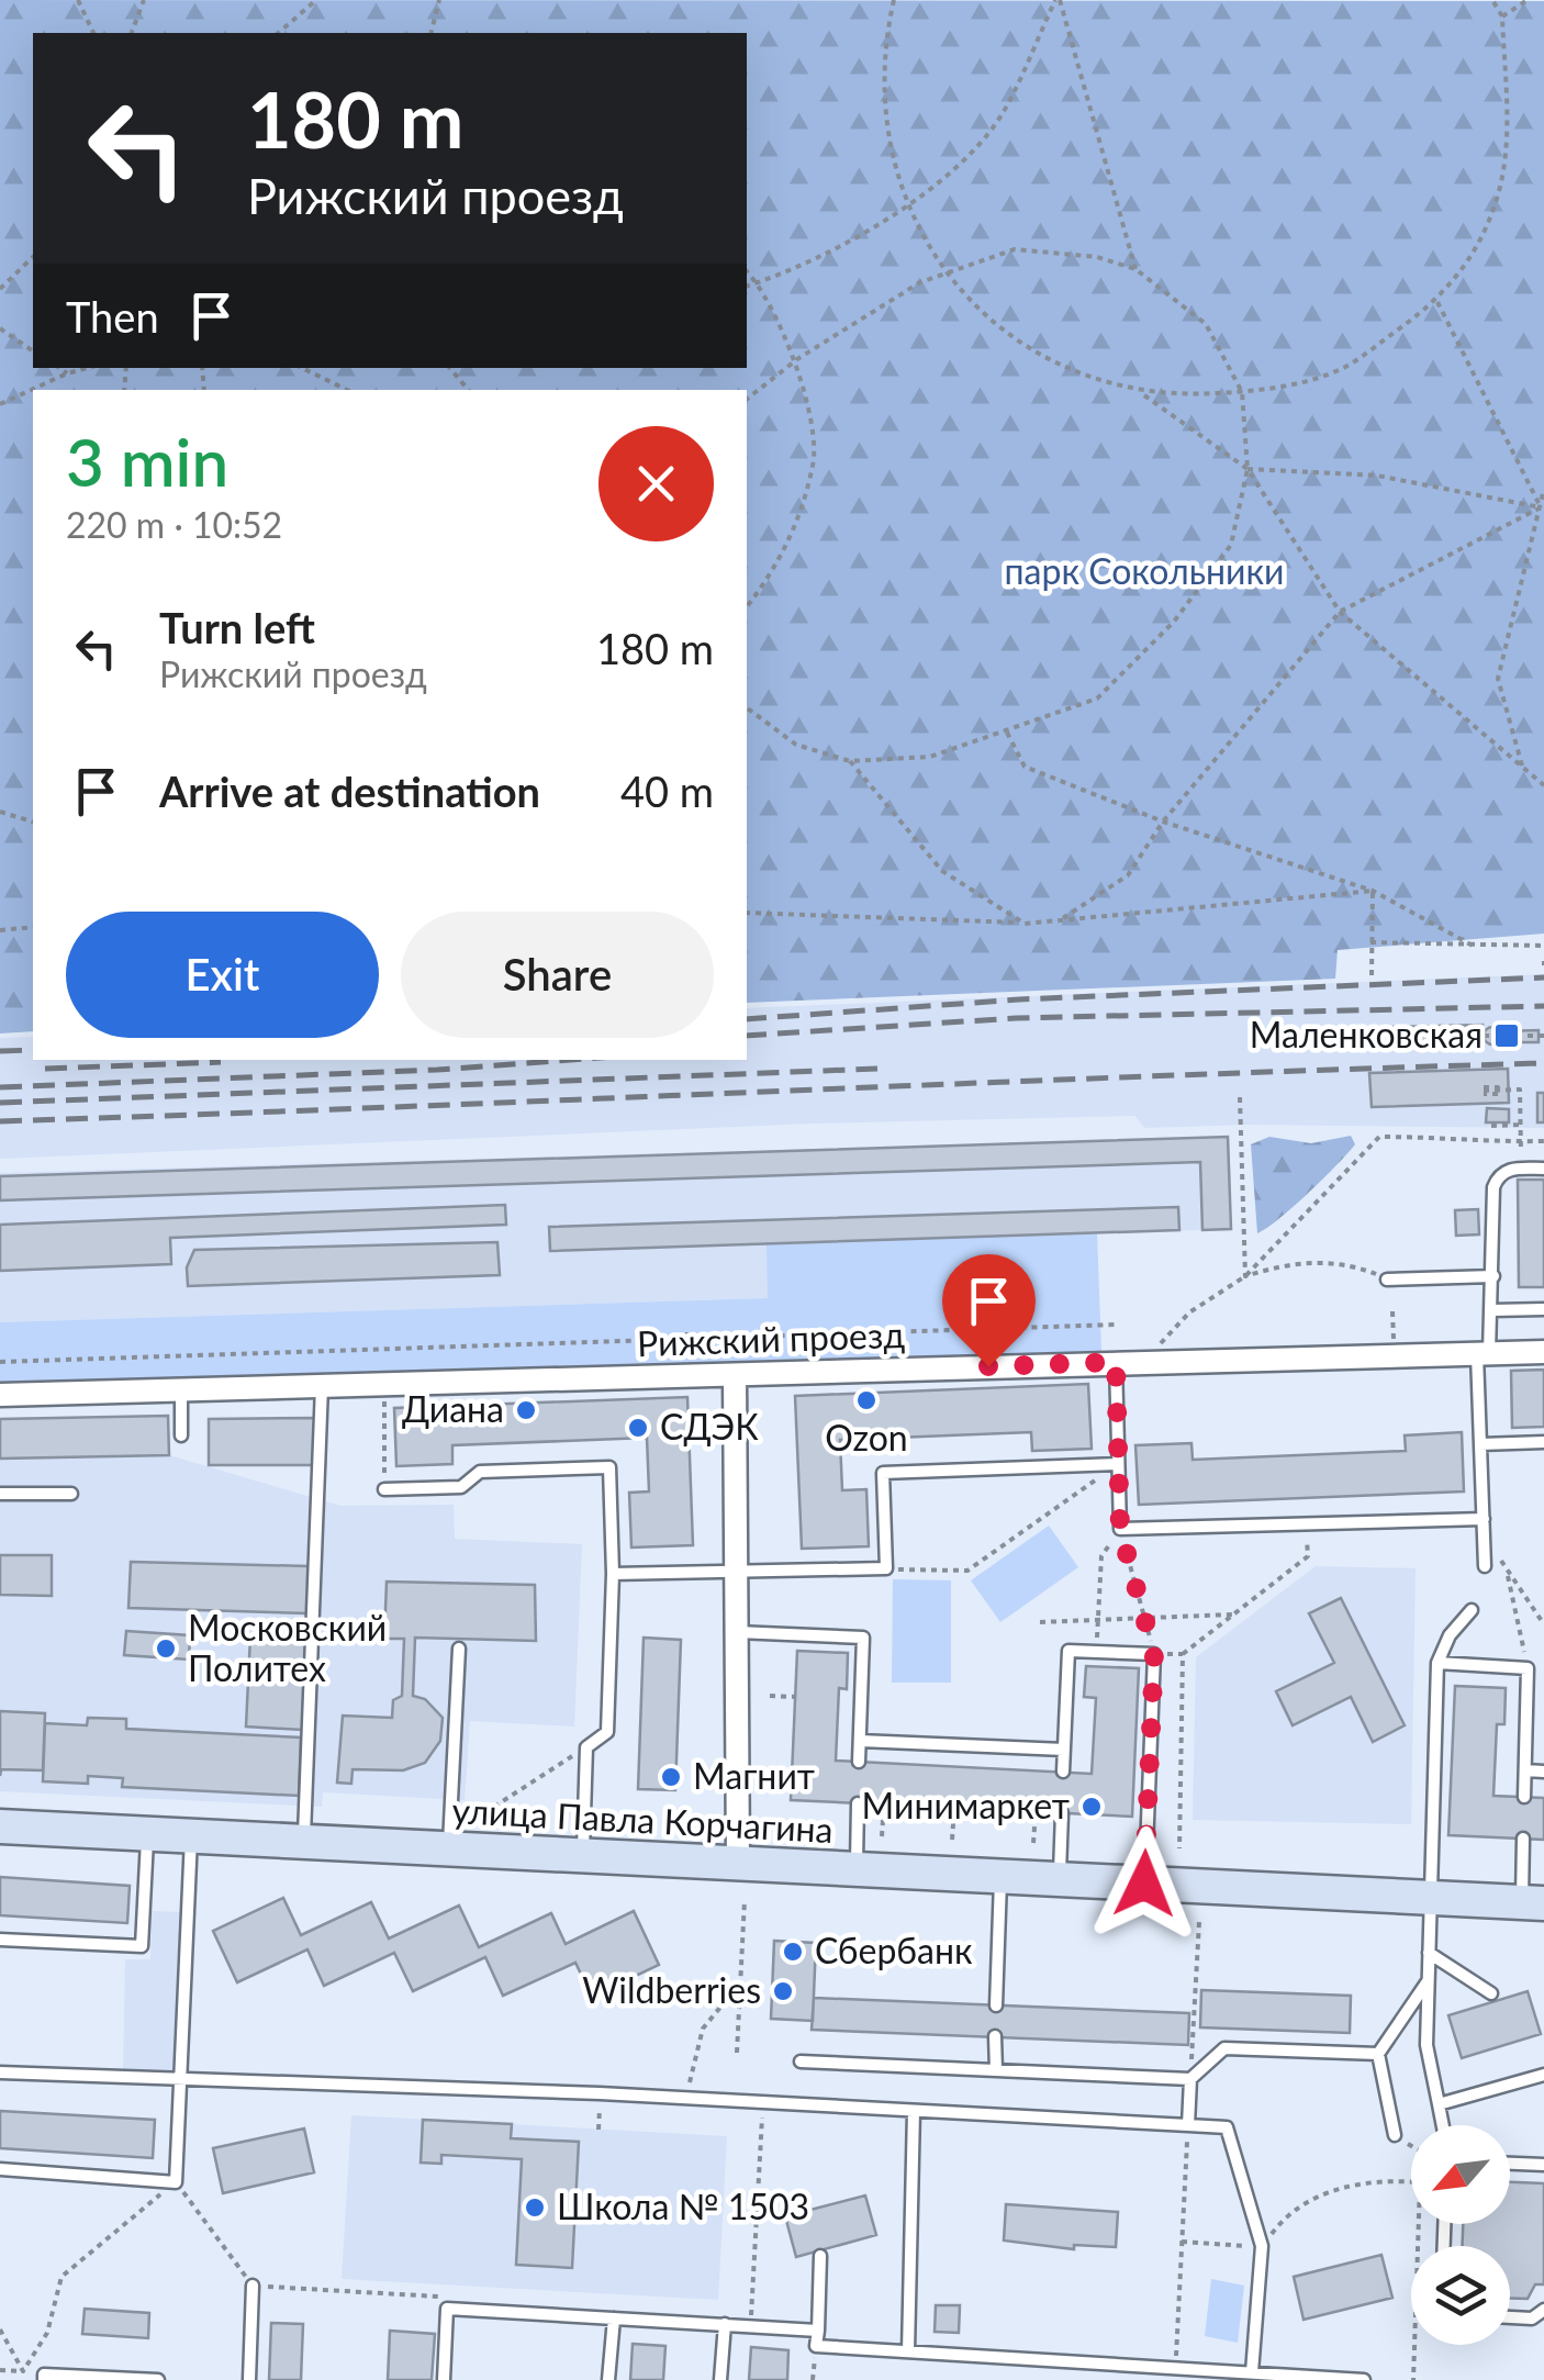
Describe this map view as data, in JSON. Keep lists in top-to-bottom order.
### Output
{
  "streets": {
    "street": ["Рижский проезд", "улица Павла Корчагина"]
  },
  "parks": ["парк Сокольники"],
  "places": {
    "transit": ["Маленковская"],
    "other": [
      "Ozon",
      "Диана",
      "СДЭК",
      "Московский Политех",
      "Магнит",
      "Минимаркет",
      "Сбербанк",
      "Wildberries",
      "Школа № 1503"
    ]
  },
  "north": "bottom left",
  "page": {
    "turn": ["180 m", "Рижский проезд"],
    "then": "Then",
    "heading": ["3 min", "220 m · 10:52"],
    "list": [
      {
        "name": "Turn left",
        "note": "Рижский проезд",
        "value": "180 m"
      },
      {
        "name": "Arrive at destination",
        "value": "40 m"
      }
    ],
    "buttons": ["Exit", "Share"]
  }
}
